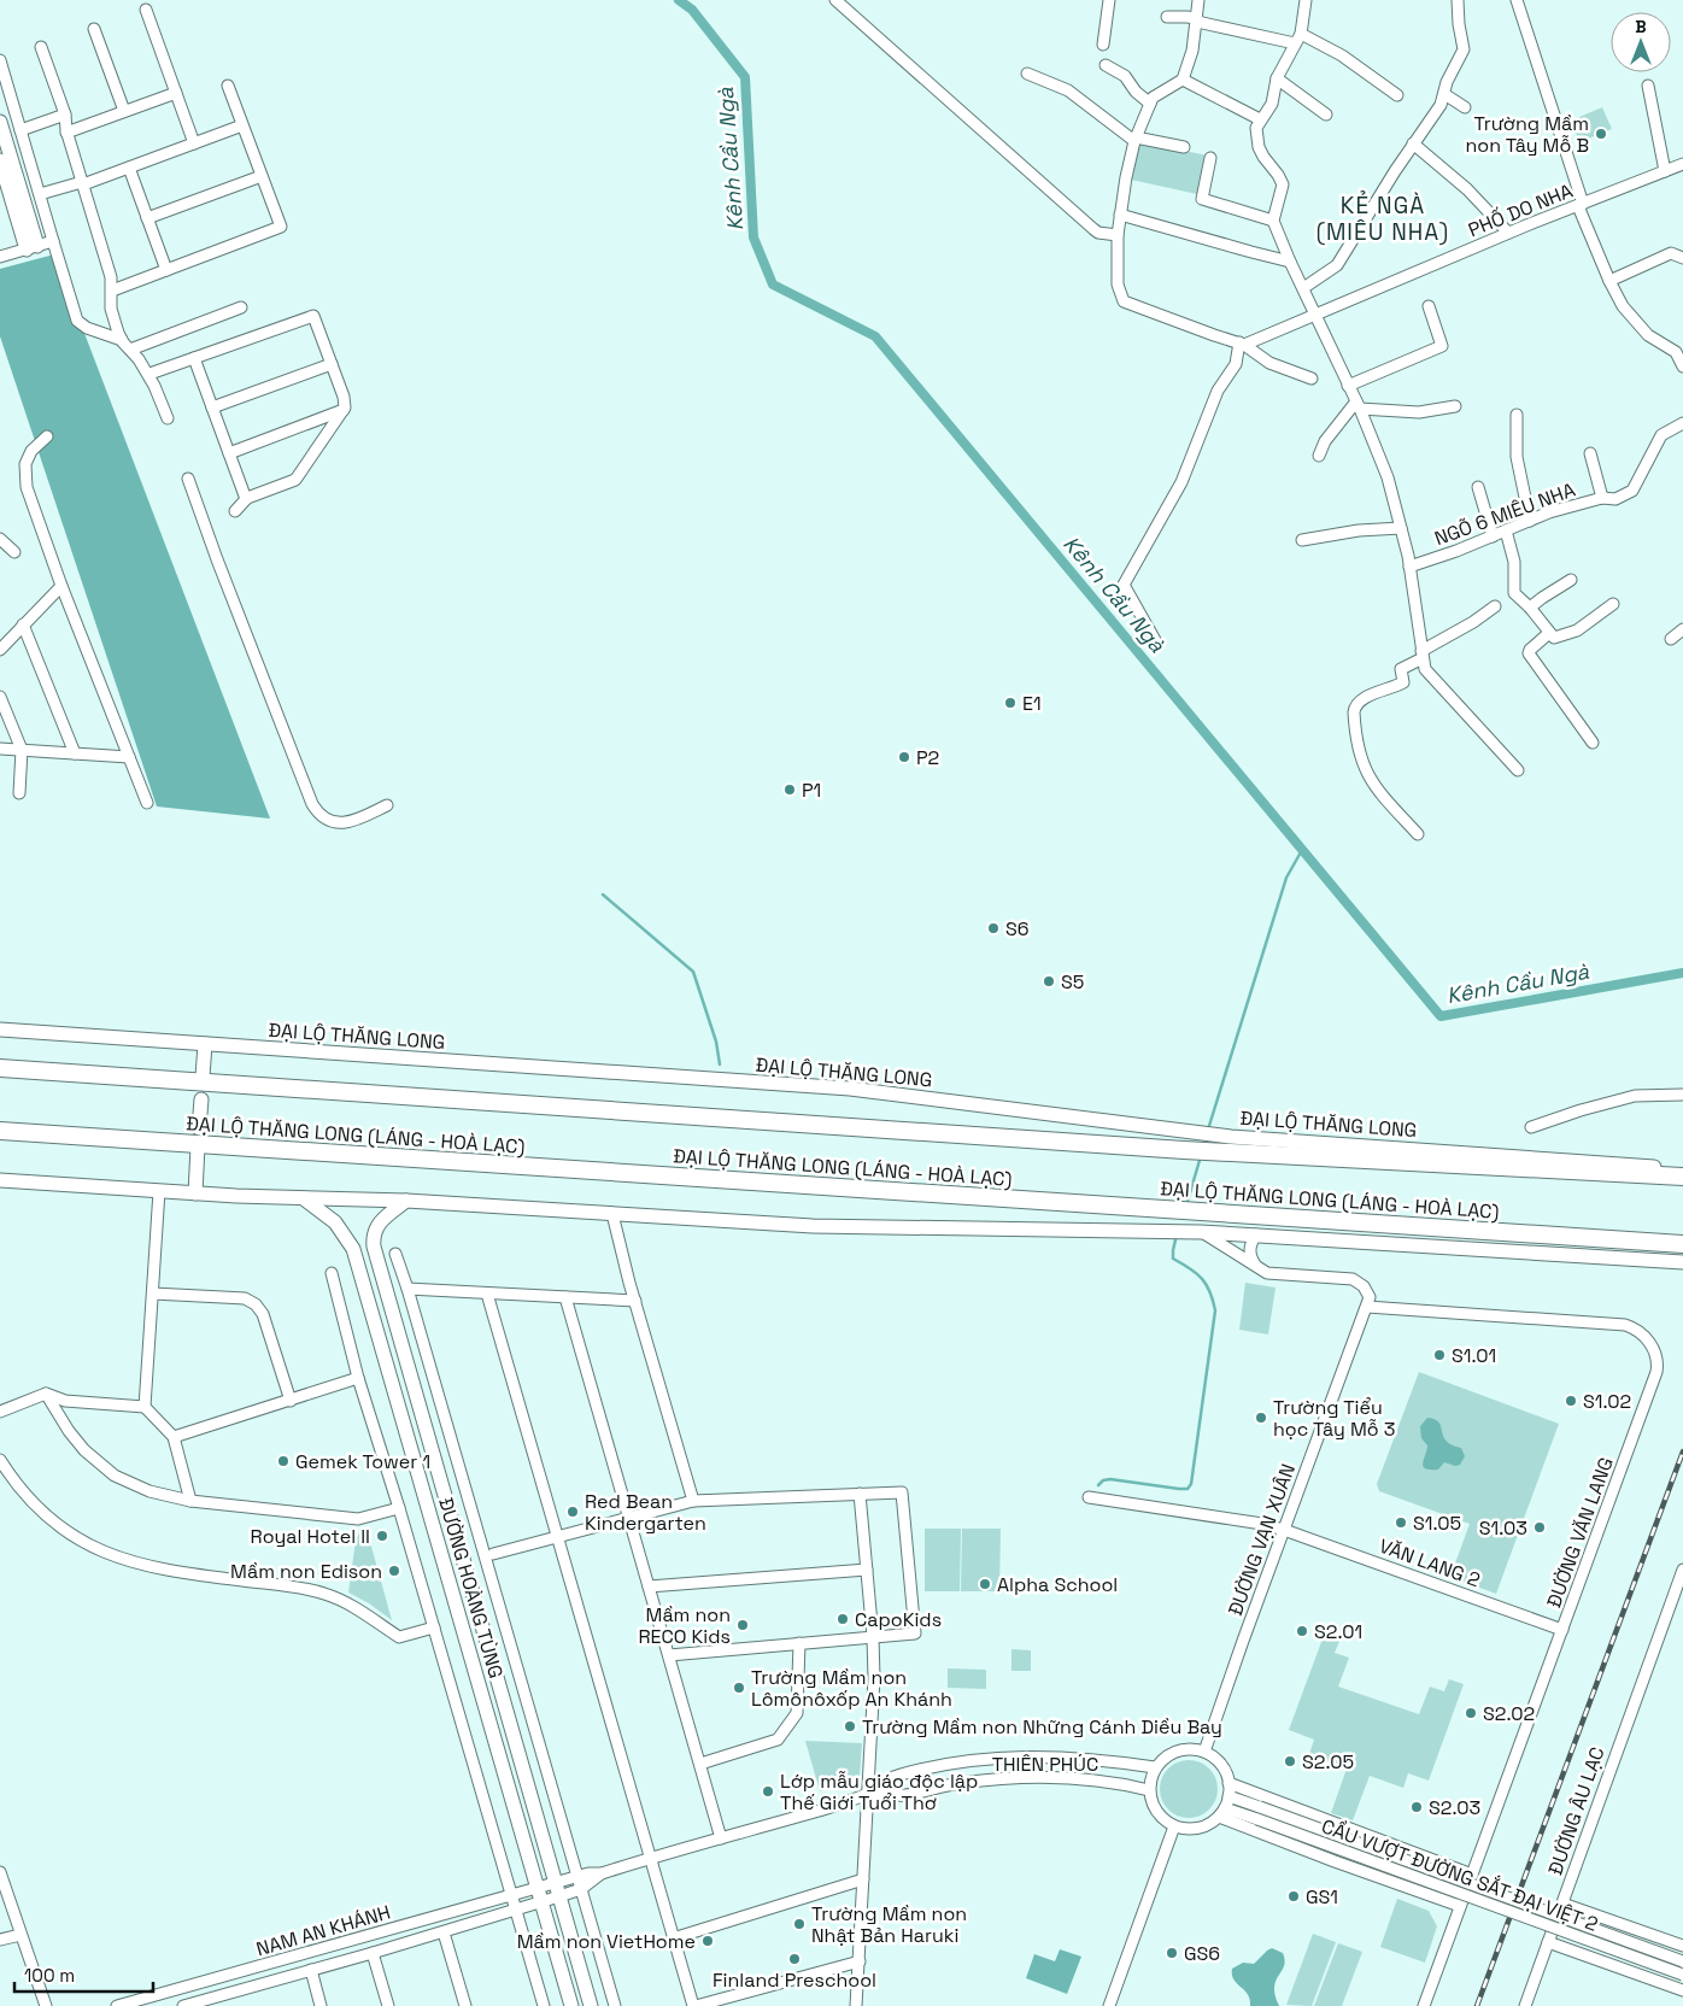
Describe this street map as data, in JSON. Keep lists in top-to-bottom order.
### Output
{
  "streets": {
    "highway": ["ĐẠI LỘ THĂNG LONG (LÁNG - HOÀ LẠC)"],
    "main road": ["ĐẠI LỘ THĂNG LONG", "ĐƯỜNG HOÀNG TÙNG"],
    "street": [
      "PHỐ DO NHA",
      "NGÕ 6 MIÊU NHA",
      "ĐƯỜNG VĂN LANG",
      "ĐƯỜNG VẠN XUÂN",
      "VĂN LANG 2",
      "THIÊN PHÚC",
      "ĐƯỜNG ÂU LẠC",
      "CẦU VƯỢT ĐƯỜNG SẮT ĐẠI VIỆT 2",
      "NAM AN KHÁNH"
    ]
  },
  "crossings": [
    ["ĐƯỜNG VĂN LANG", "ĐƯỜNG VẠN XUÂN"],
    ["ĐƯỜNG VĂN LANG", "VĂN LANG 2"],
    ["ĐƯỜNG VẠN XUÂN", "VĂN LANG 2"],
    ["ĐƯỜNG VẠN XUÂN", "THIÊN PHÚC"],
    ["ĐƯỜNG VẠN XUÂN", "CẦU VƯỢT ĐƯỜNG SẮT ĐẠI VIỆT 2"],
    ["ĐƯỜNG HOÀNG TÙNG", "THIÊN PHÚC"],
    ["ĐƯỜNG HOÀNG TÙNG", "NAM AN KHÁNH"],
    ["THIÊN PHÚC", "CẦU VƯỢT ĐƯỜNG SẮT ĐẠI VIỆT 2"]
  ],
  "districts": ["KẺ NGÀ (MIÊU NHA)"],
  "water": ["Kênh Cầu Ngà"],
  "places": [
    "Trường Mầm non Tây Mỗ B",
    "E1",
    "P2",
    "P1",
    "S6",
    "S5",
    "S1.01",
    "S1.02",
    "Trường Tiểu học Tây Mỗ 3",
    "Gemek Tower 1",
    "Red Bean Kindergarten",
    "S1.05",
    "S1.03",
    "Royal Hotel II",
    "Mầm non Edison",
    "Alpha School",
    "CapoKids",
    "Mầm non RECO Kids",
    "S2.01",
    "Trường Mầm non Lômônôxốp An Khánh",
    "S2.02",
    "Trường Mầm non Những Cánh Diều Bay",
    "S2.05",
    "Lớp mẫu giáo độc lập Thế Giới Tuổi Thơ",
    "S2.03",
    "GS1",
    "Trường Mầm non Nhật Bản Haruki",
    "Mầm non VietHome",
    "GS6",
    "Finland Preschool"
  ],
  "scale_bar": "100 m",
  "north": "top"
}
